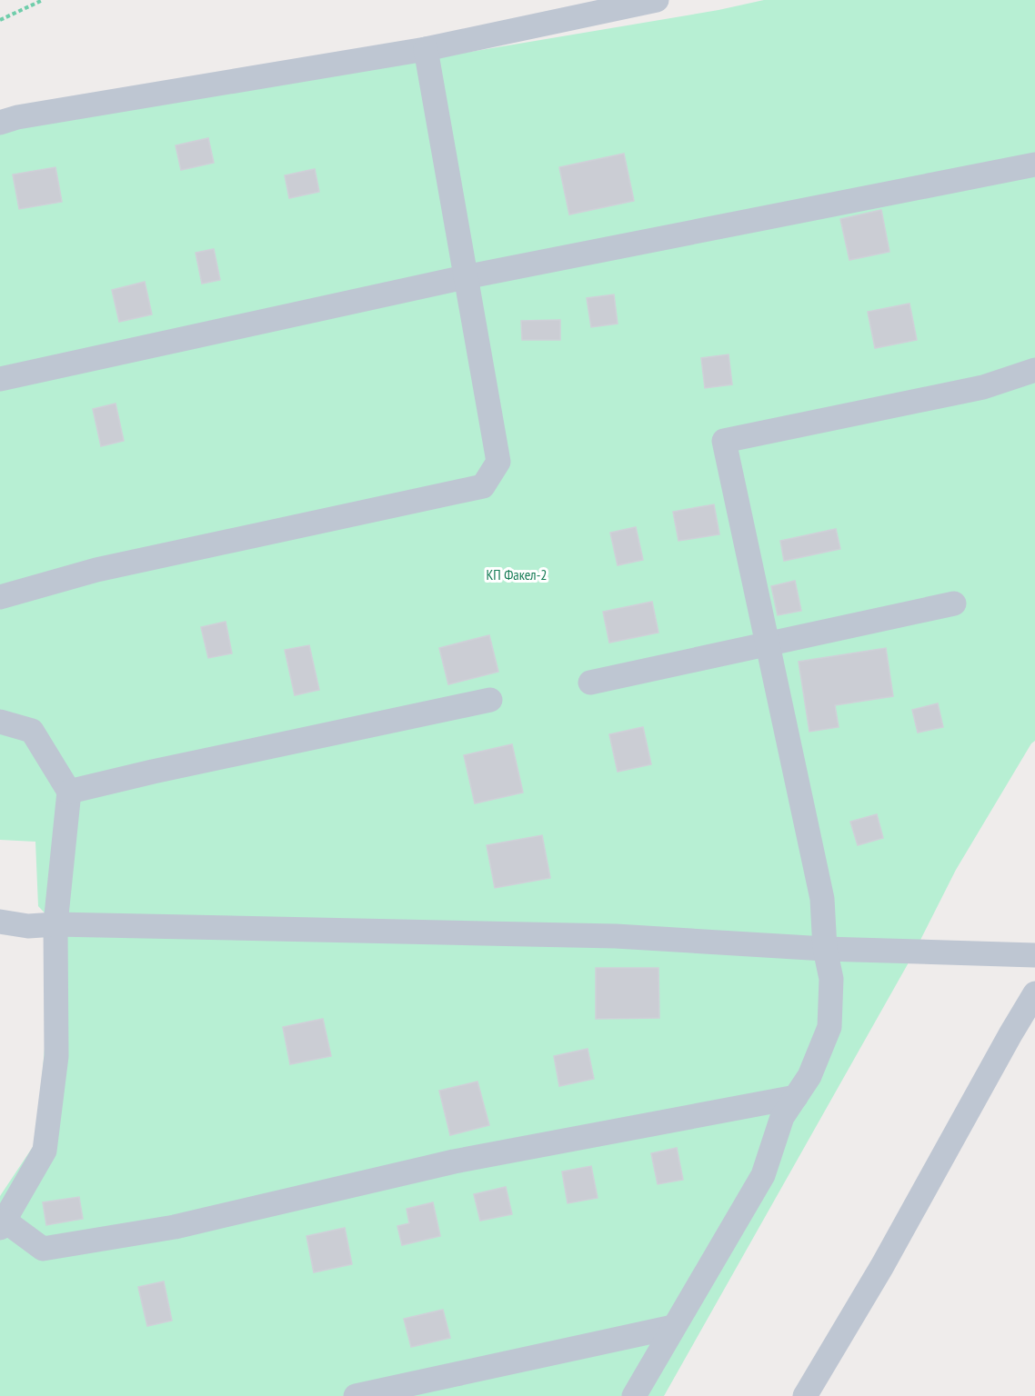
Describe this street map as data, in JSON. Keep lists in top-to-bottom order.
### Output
{
  "parks": ["КП Факел-2"]
}
